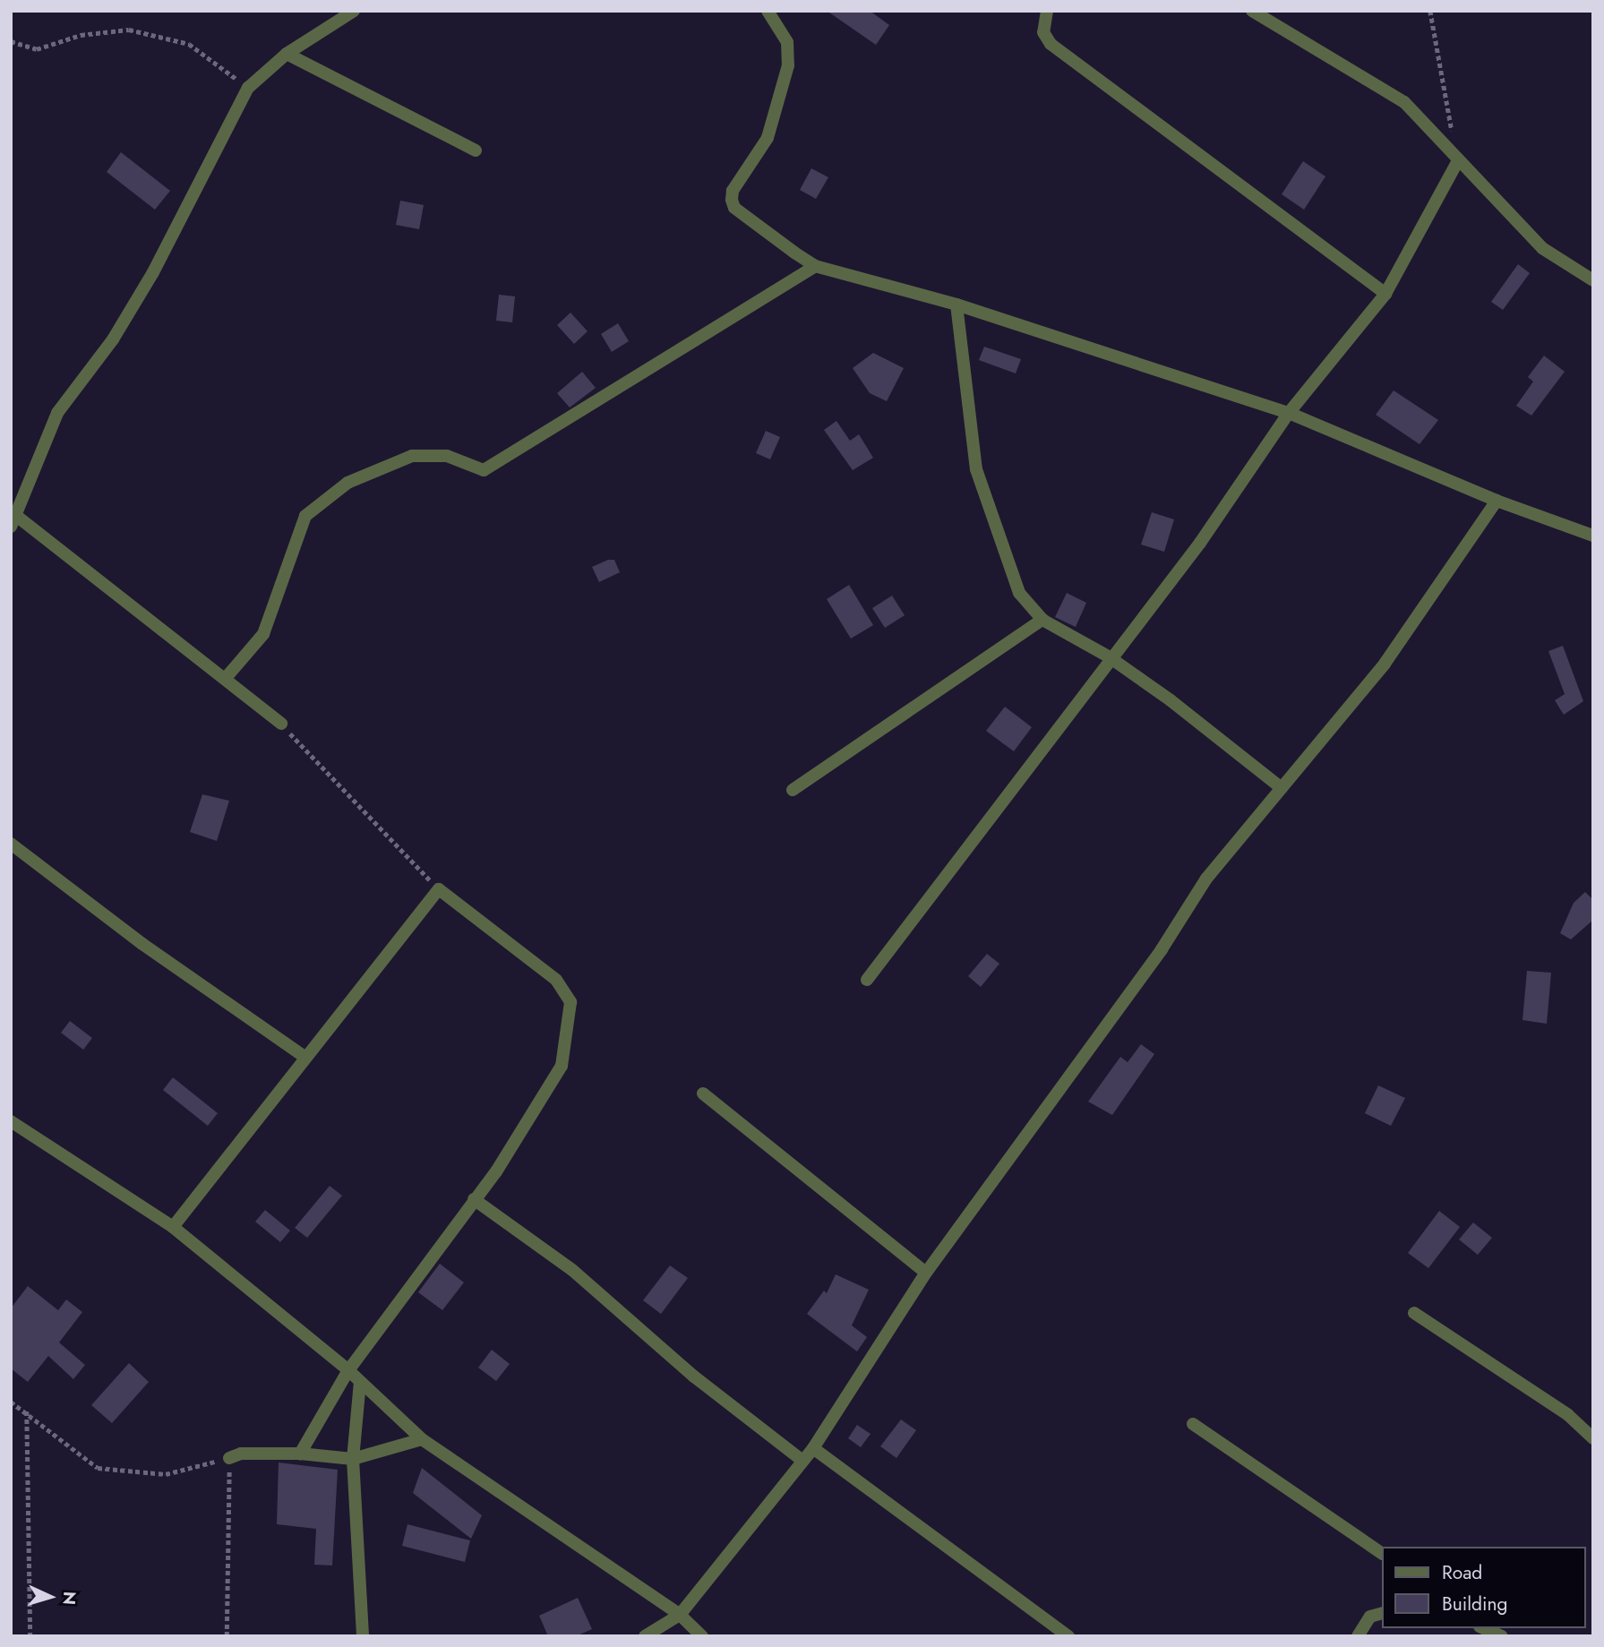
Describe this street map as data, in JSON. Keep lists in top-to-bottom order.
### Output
{
  "legend": ["Road", "Building"],
  "north": "right"
}
